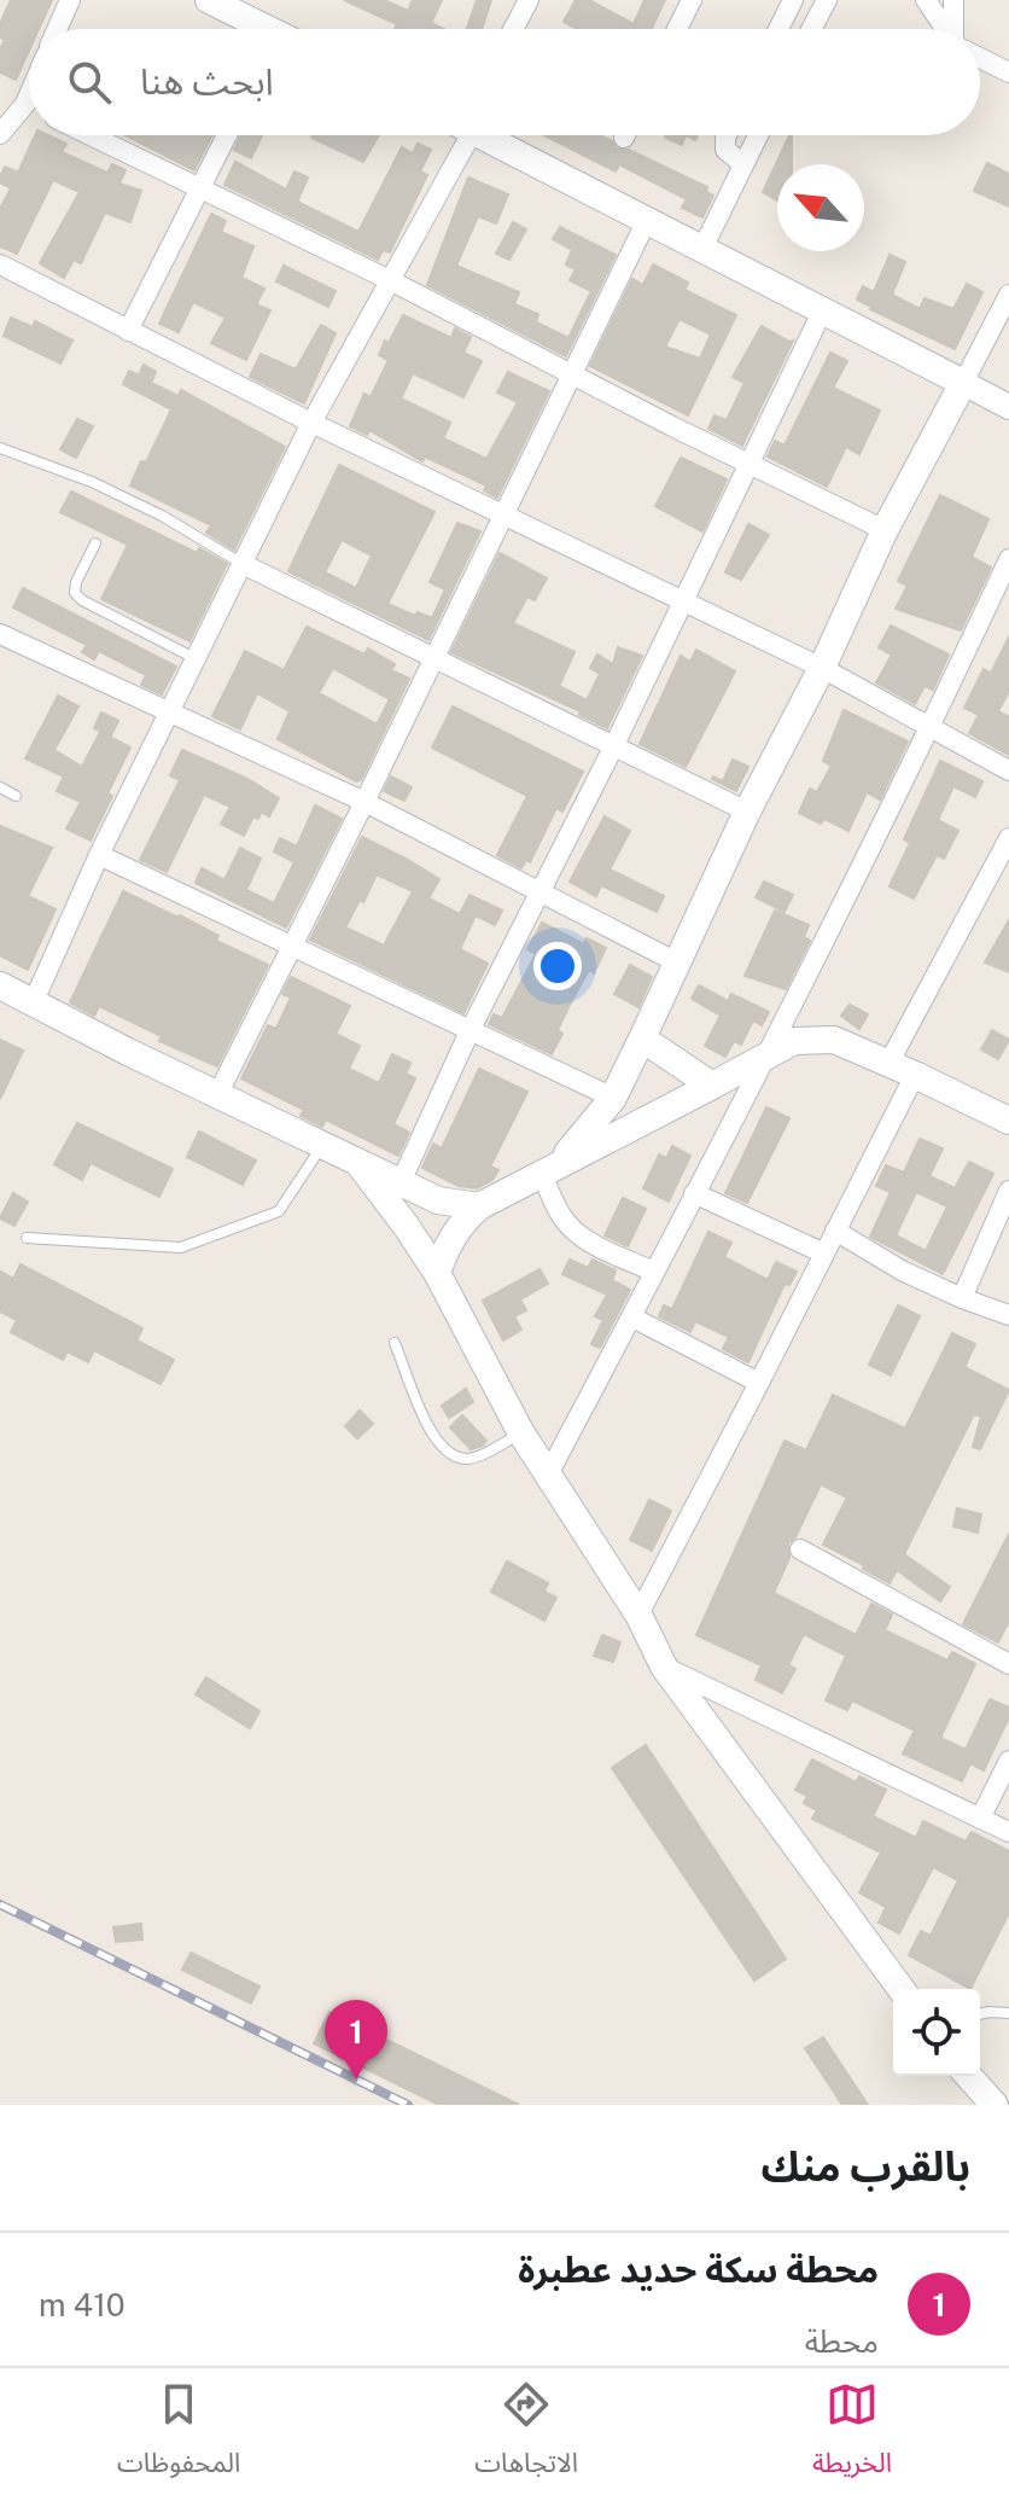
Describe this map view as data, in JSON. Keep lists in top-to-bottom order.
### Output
{
  "north": "top left",
  "page": {
    "search": "ابحث هنا",
    "pins": "1",
    "heading": "بالقرب منك",
    "list": [
      {
        "mark": "1",
        "name": "محطة سكة حديد عطبرة",
        "note": "محطة",
        "value": "410 m"
      }
    ],
    "nav": ["الخريطة", "الاتجاهات", "المحفوظات"]
  }
}
